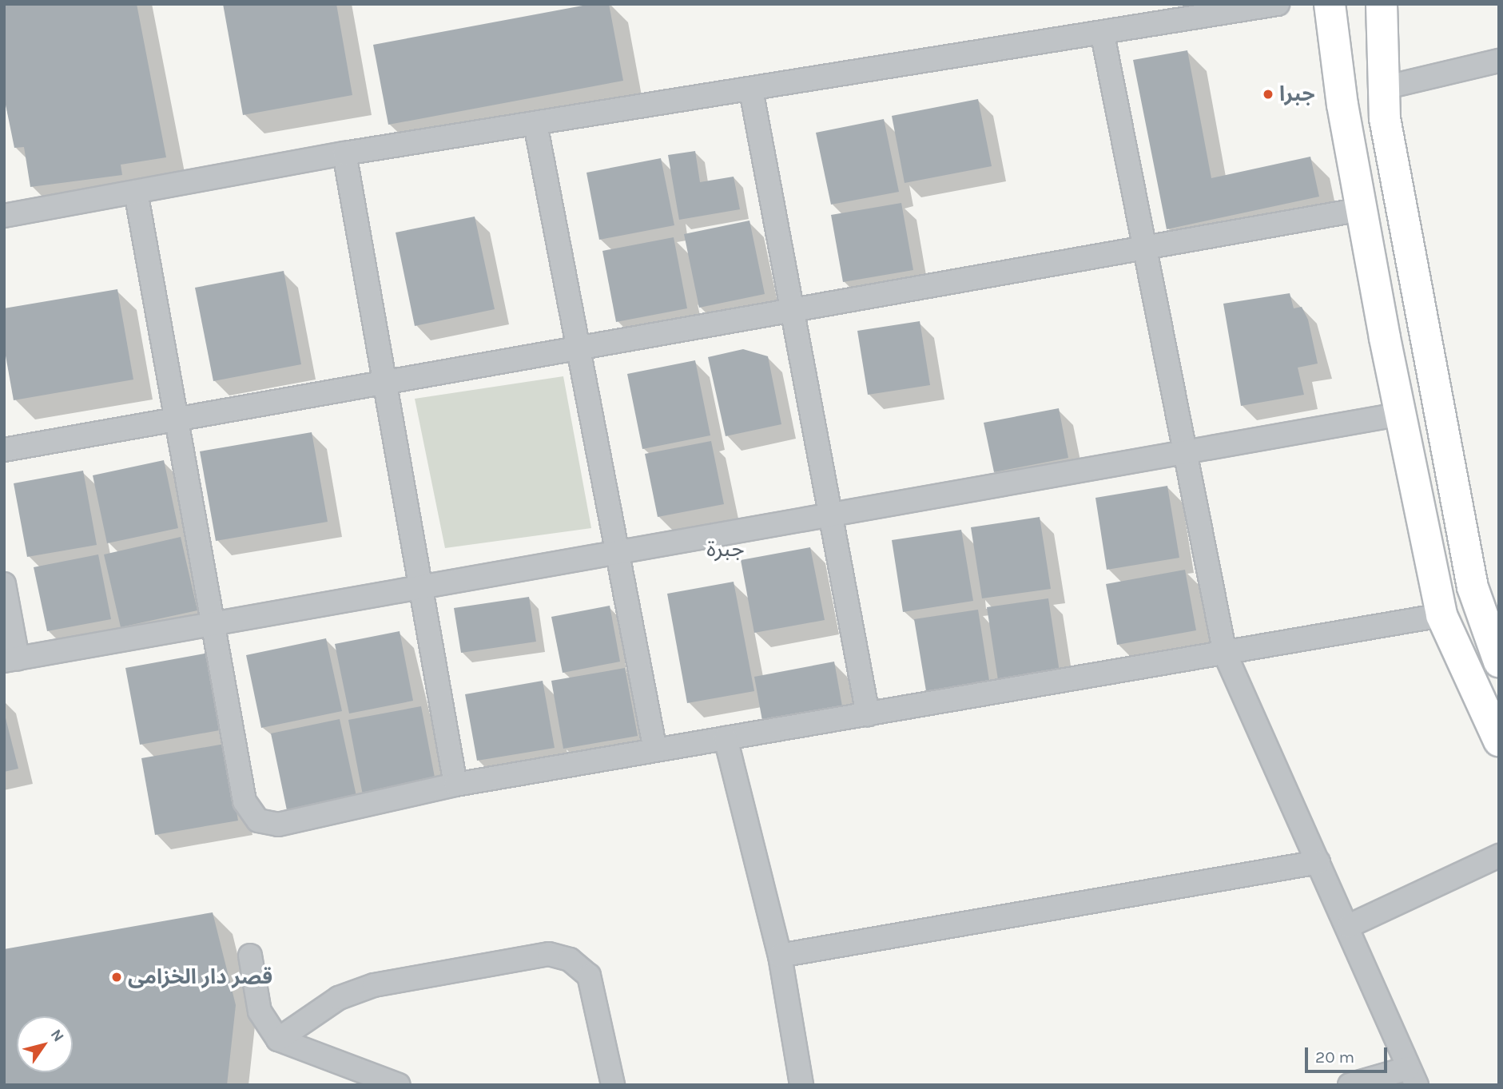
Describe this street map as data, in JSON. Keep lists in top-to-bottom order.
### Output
{
  "districts": ["جبرة"],
  "places": ["جبرا", "قصر دار الخزامى"],
  "scale_bar": "20 m",
  "north": "top right"
}
